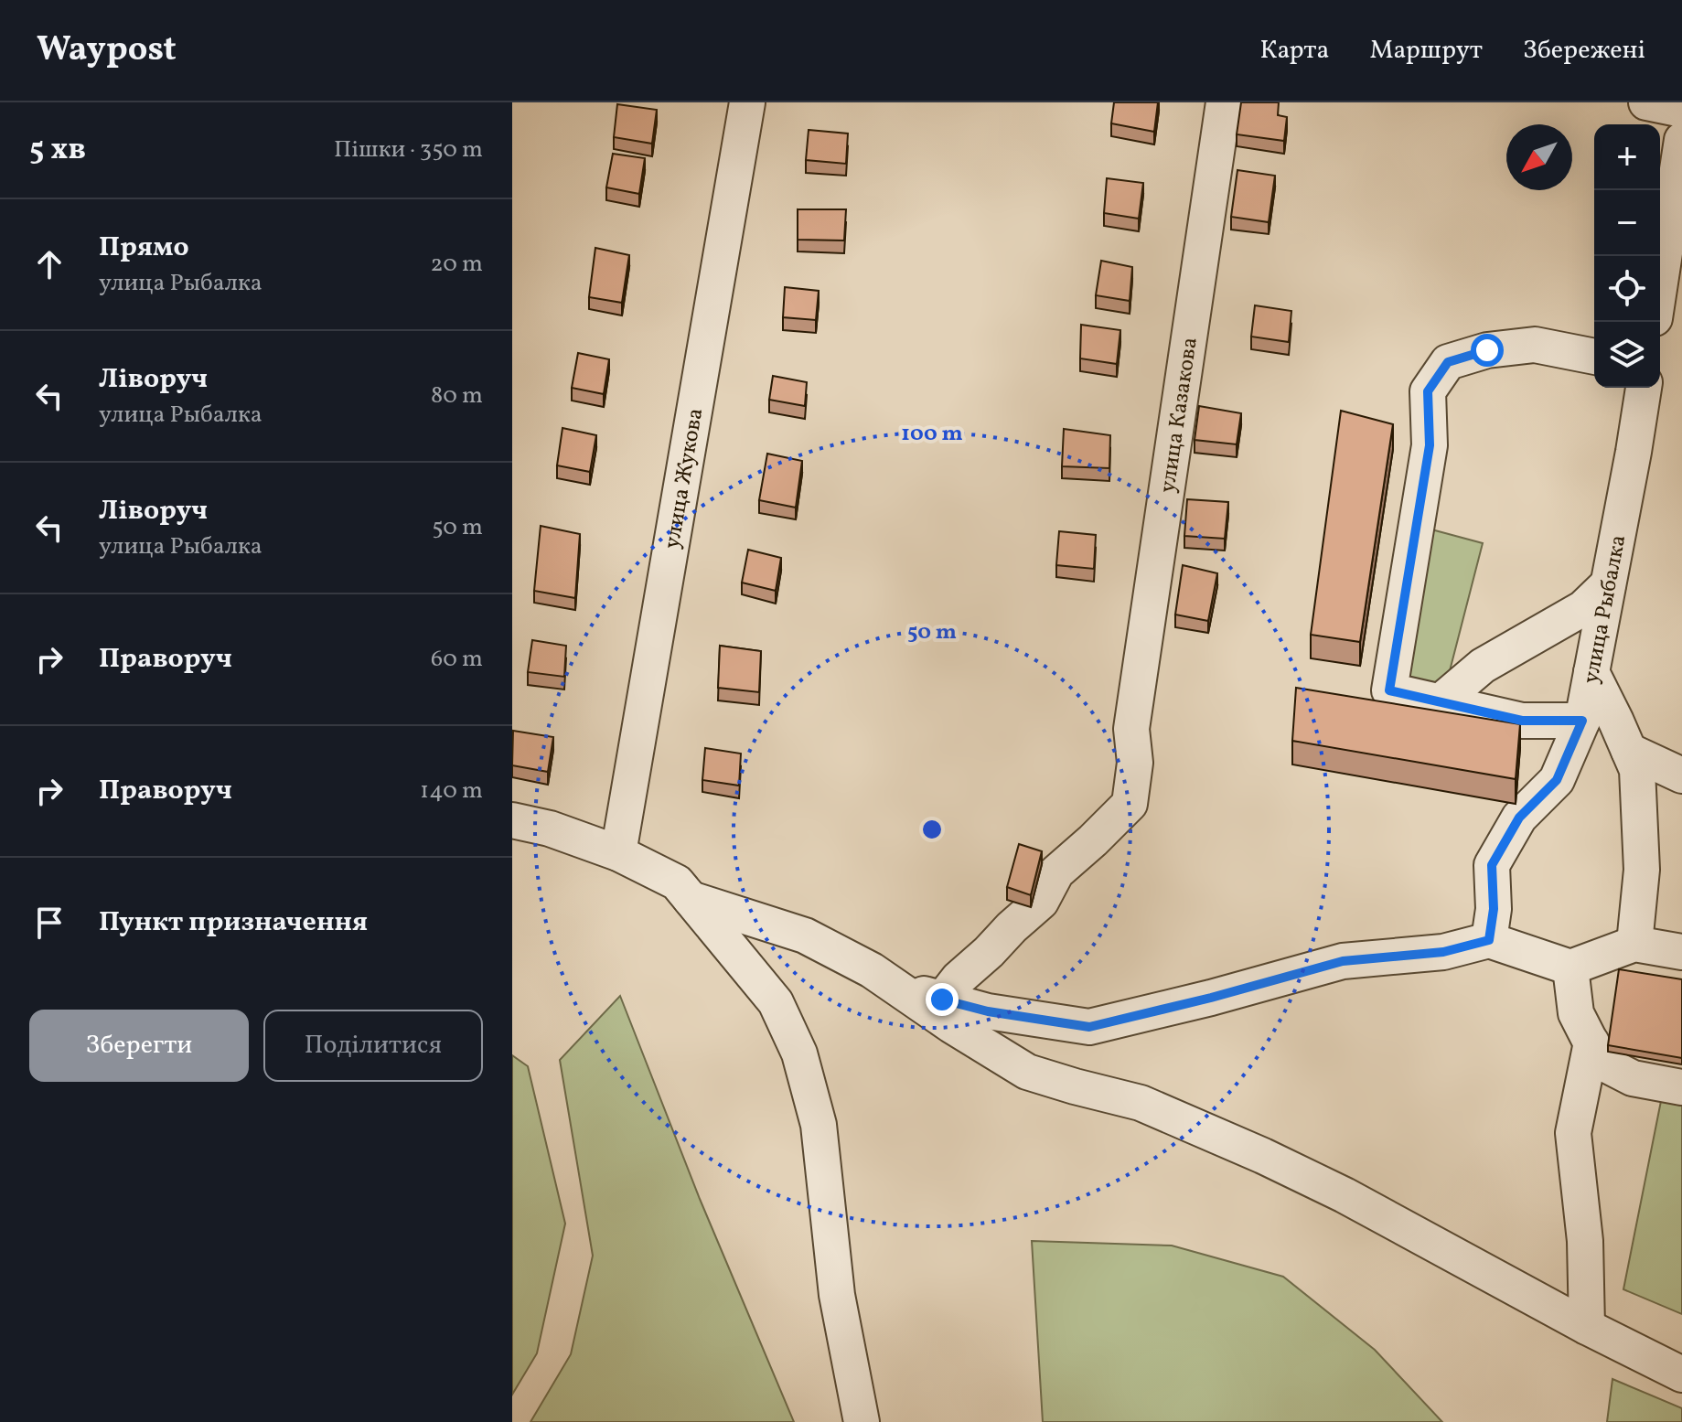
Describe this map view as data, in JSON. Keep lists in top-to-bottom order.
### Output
{
  "streets": {
    "street": ["улица Казакова", "улица Жукова", "улица Рыбалка"]
  },
  "north": "bottom left",
  "page": {
    "header": "Waypost",
    "nav": ["Карта", "Маршрут", "Збережені"],
    "heading": ["5 хв", "Пішки · 350 m"],
    "map_buttons": ["+", "−"],
    "list": [
      ["Прямо", "улица Рыбалка", "20 m"],
      ["Ліворуч", "улица Рыбалка", "80 m"],
      ["Ліворуч", "улица Рыбалка", "50 m"],
      ["Праворуч", "60 m"],
      ["Праворуч", "140 m"],
      "Пункт призначення"
    ],
    "buttons": ["Зберегти", "Поділитися"]
  },
  "rings": ["100 m", "50 m"]
}
